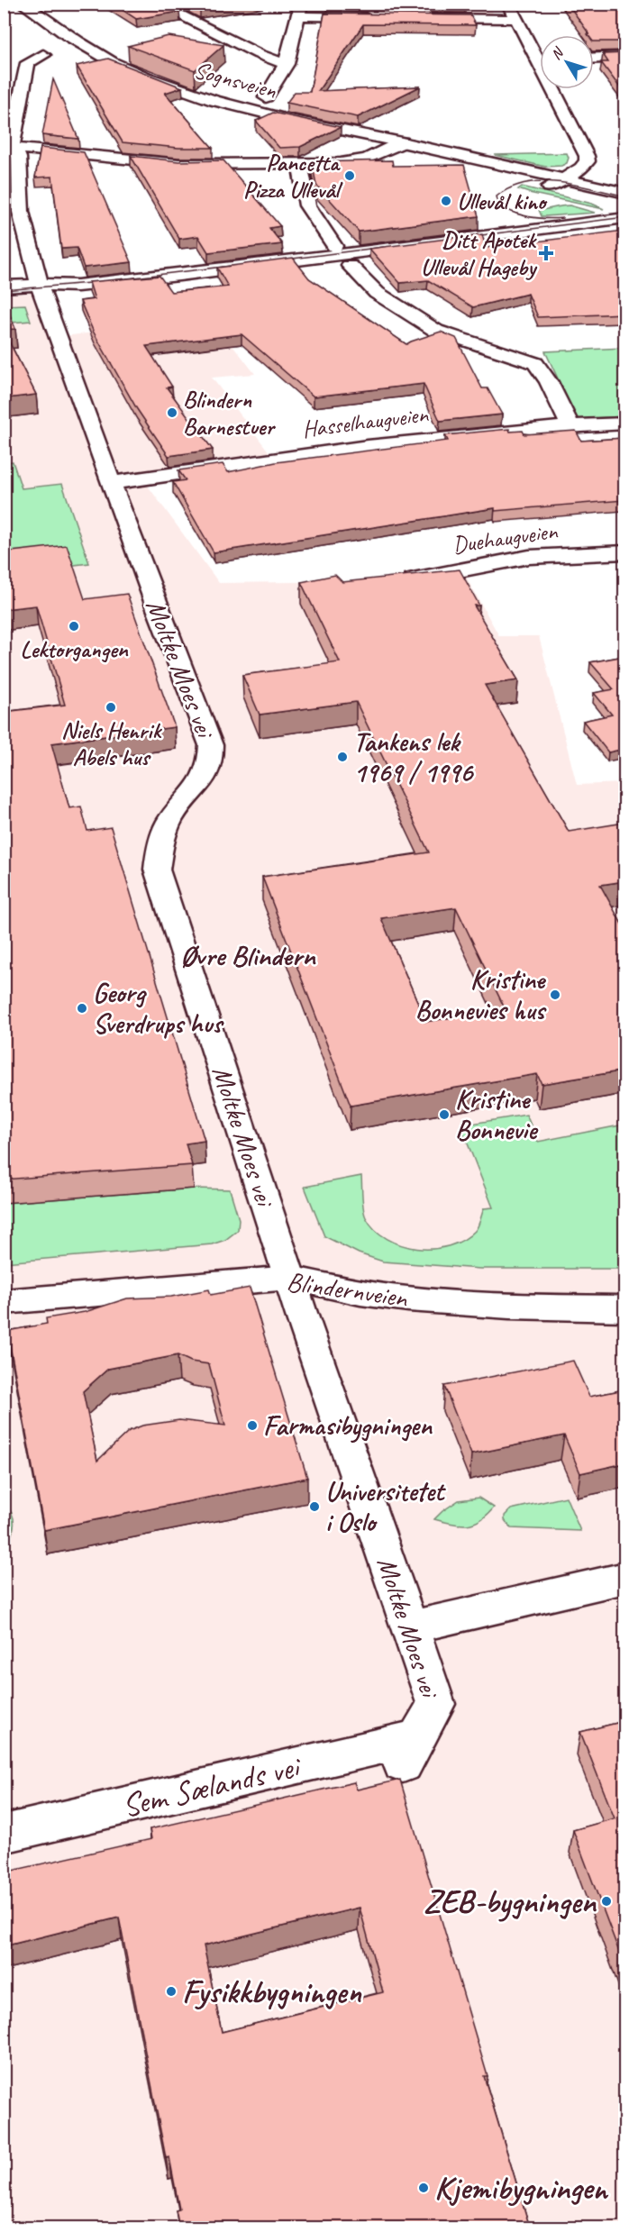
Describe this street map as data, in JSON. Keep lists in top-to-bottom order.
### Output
{
  "streets": {
    "street": [
      "Sognsveien",
      "Hasselhaugveien",
      "Duehaugveien",
      "Moltke Moes vei",
      "Blindernveien",
      "Sem Sælands vei"
    ]
  },
  "crossings": [
    ["Hasselhaugveien", "Moltke Moes vei"],
    ["Moltke Moes vei", "Blindernveien"],
    ["Moltke Moes vei", "Sem Sælands vei"]
  ],
  "districts": ["Øvre Blindern"],
  "places": {
    "other": [
      "Pancetta Pizza Ullevål",
      "Ullevål kino",
      "Blindern Barnestuer",
      "Lektorgangen",
      "Niels Henrik Abels hus",
      "Tankens lek 1969 / 1996",
      "Kristine Bonnevies hus",
      "Georg Sverdrups hus",
      "Kristine Bonnevie",
      "Farmasibygningen",
      "Universitetet i Oslo",
      "ZEB-bygningen",
      "Fysikkbygningen",
      "Kjemibygningen"
    ],
    "health": ["Ditt Apotek Ullevål Hageby"]
  },
  "north": "top left"
}
